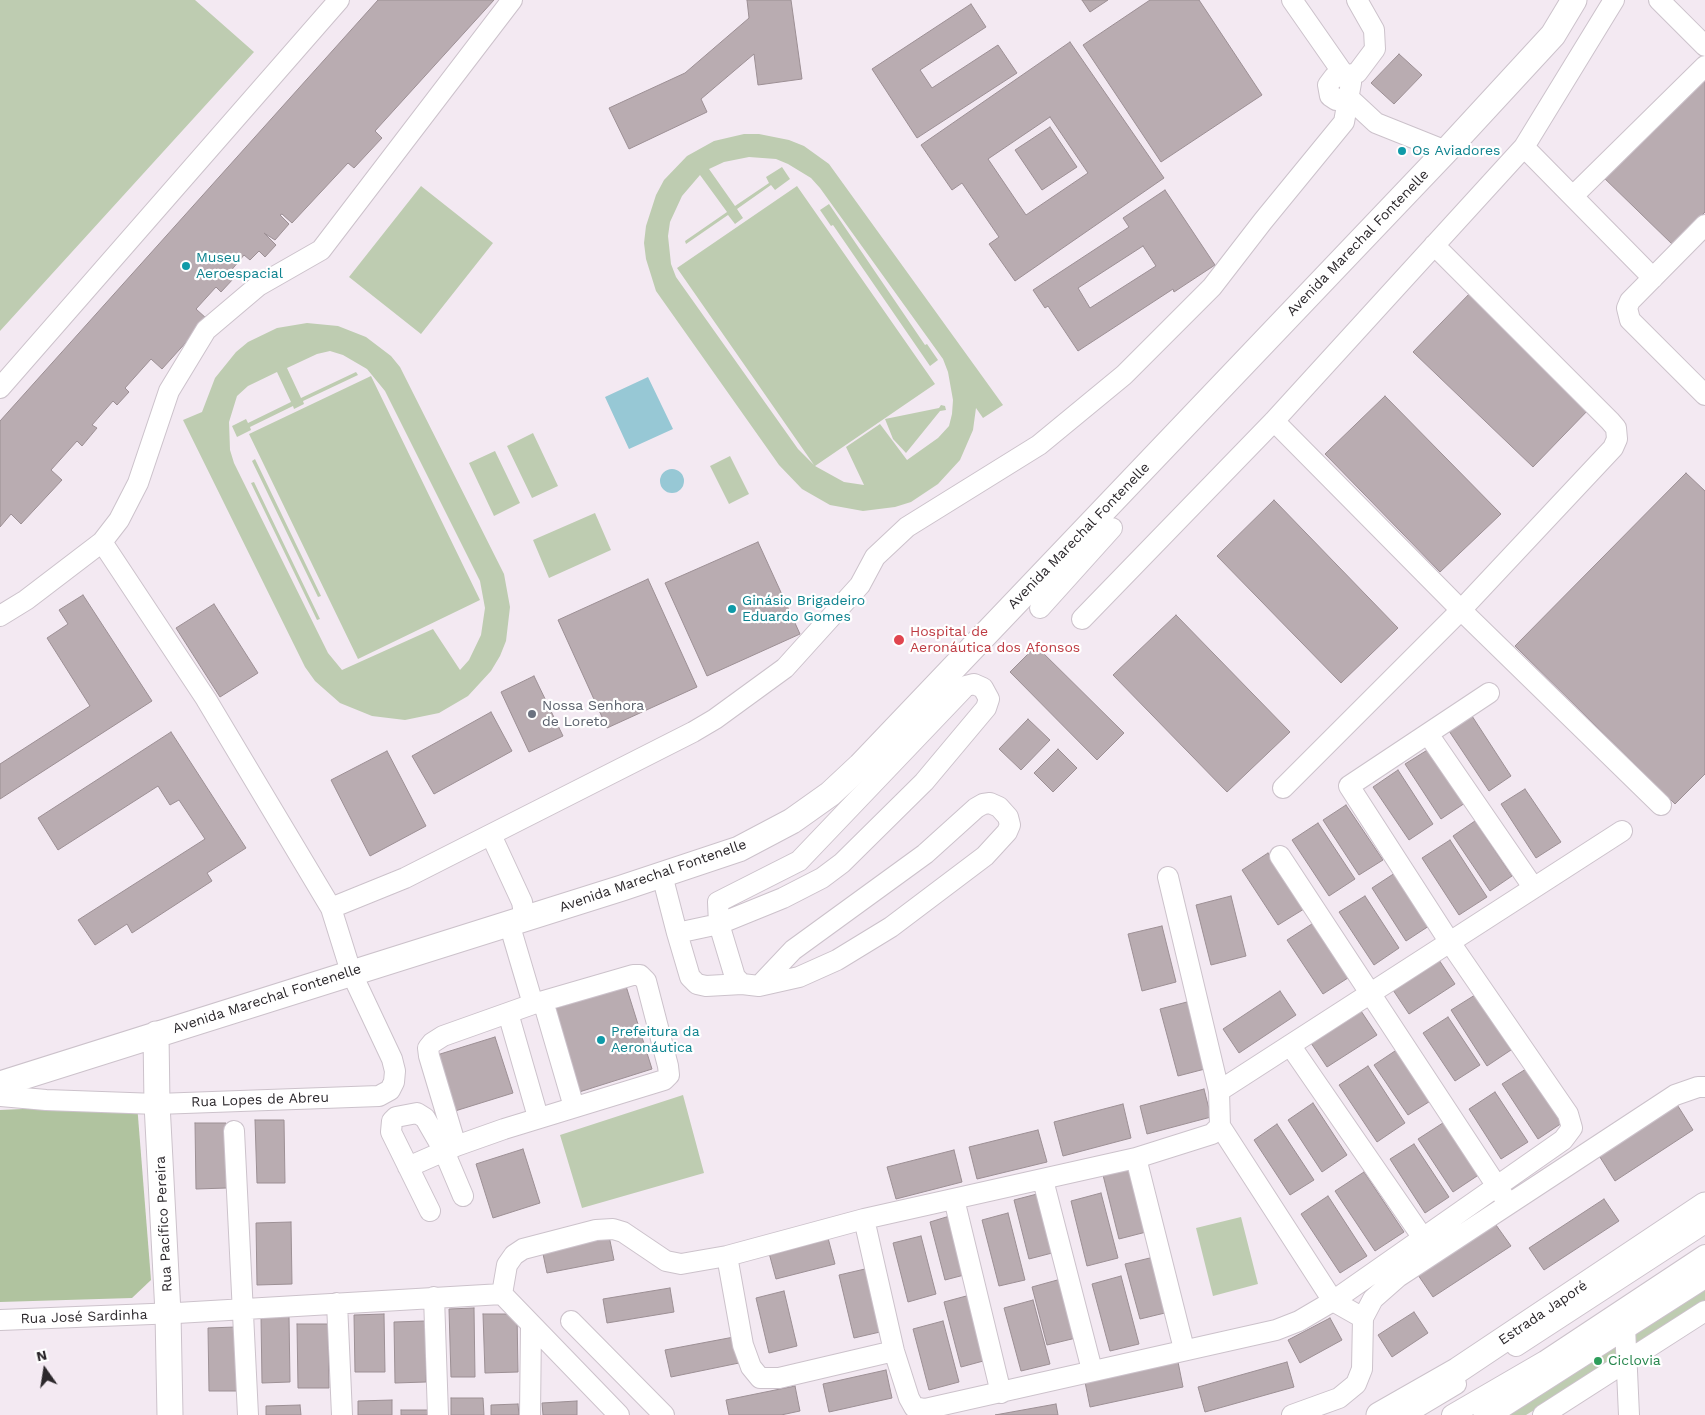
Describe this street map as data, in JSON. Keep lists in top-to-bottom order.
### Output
{
  "streets": {
    "main road": ["Avenida Marechal Fontenelle", "Rua Pacífico Pereira", "Estrada Japoré"],
    "street": ["Rua Lopes de Abreu", "Rua José Sardinha"]
  },
  "crossings": [
    ["Avenida Marechal Fontenelle", "Rua Lopes de Abreu"],
    ["Avenida Marechal Fontenelle", "Rua Pacífico Pereira"],
    ["Rua Lopes de Abreu", "Rua Pacífico Pereira"],
    ["Rua Pacífico Pereira", "Rua José Sardinha"]
  ],
  "places": [
    "Os Aviadores",
    "Museu Aeroespacial",
    "Ginásio Brigadeiro Eduardo Gomes",
    "Hospital de Aeronáutica dos Afonsos",
    "Nossa Senhora de Loreto",
    "Prefeitura da Aeronáutica",
    "Ciclovia"
  ],
  "north": "top"
}
